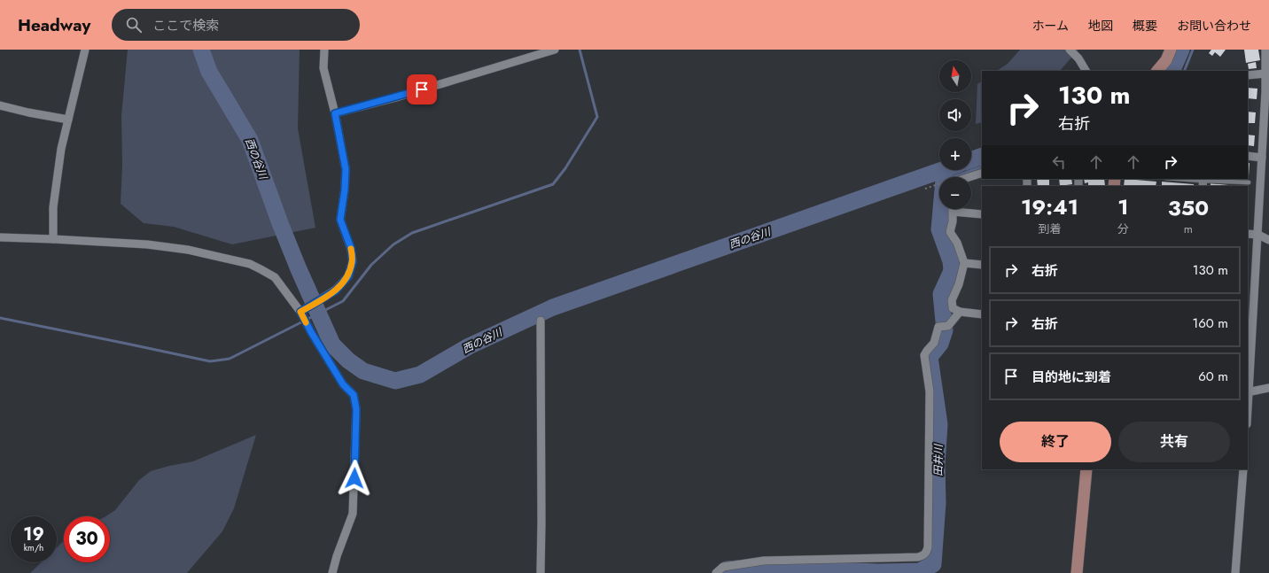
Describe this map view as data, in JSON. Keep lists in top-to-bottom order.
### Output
{
  "water": ["西の谷川", "田井川"],
  "north": "top",
  "page": {
    "header": "Headway",
    "search": "ここで検索",
    "nav": [
      "ホーム",
      "地図",
      "概要",
      "お問い合わせ"
    ],
    "map_buttons": ["+", "−"],
    "turn": ["130 m", "右折"],
    "eta": [
      "19:41",
      "到着",
      "1",
      "分",
      "350",
      "m"
    ],
    "list": [
      {
        "name": "右折",
        "value": "130 m"
      },
      {
        "name": "右折",
        "value": "160 m"
      },
      {
        "name": "目的地に到着",
        "value": "60 m"
      }
    ],
    "buttons": ["終了", "共有"],
    "speed": "19 km/h",
    "limit": "30"
  }
}
